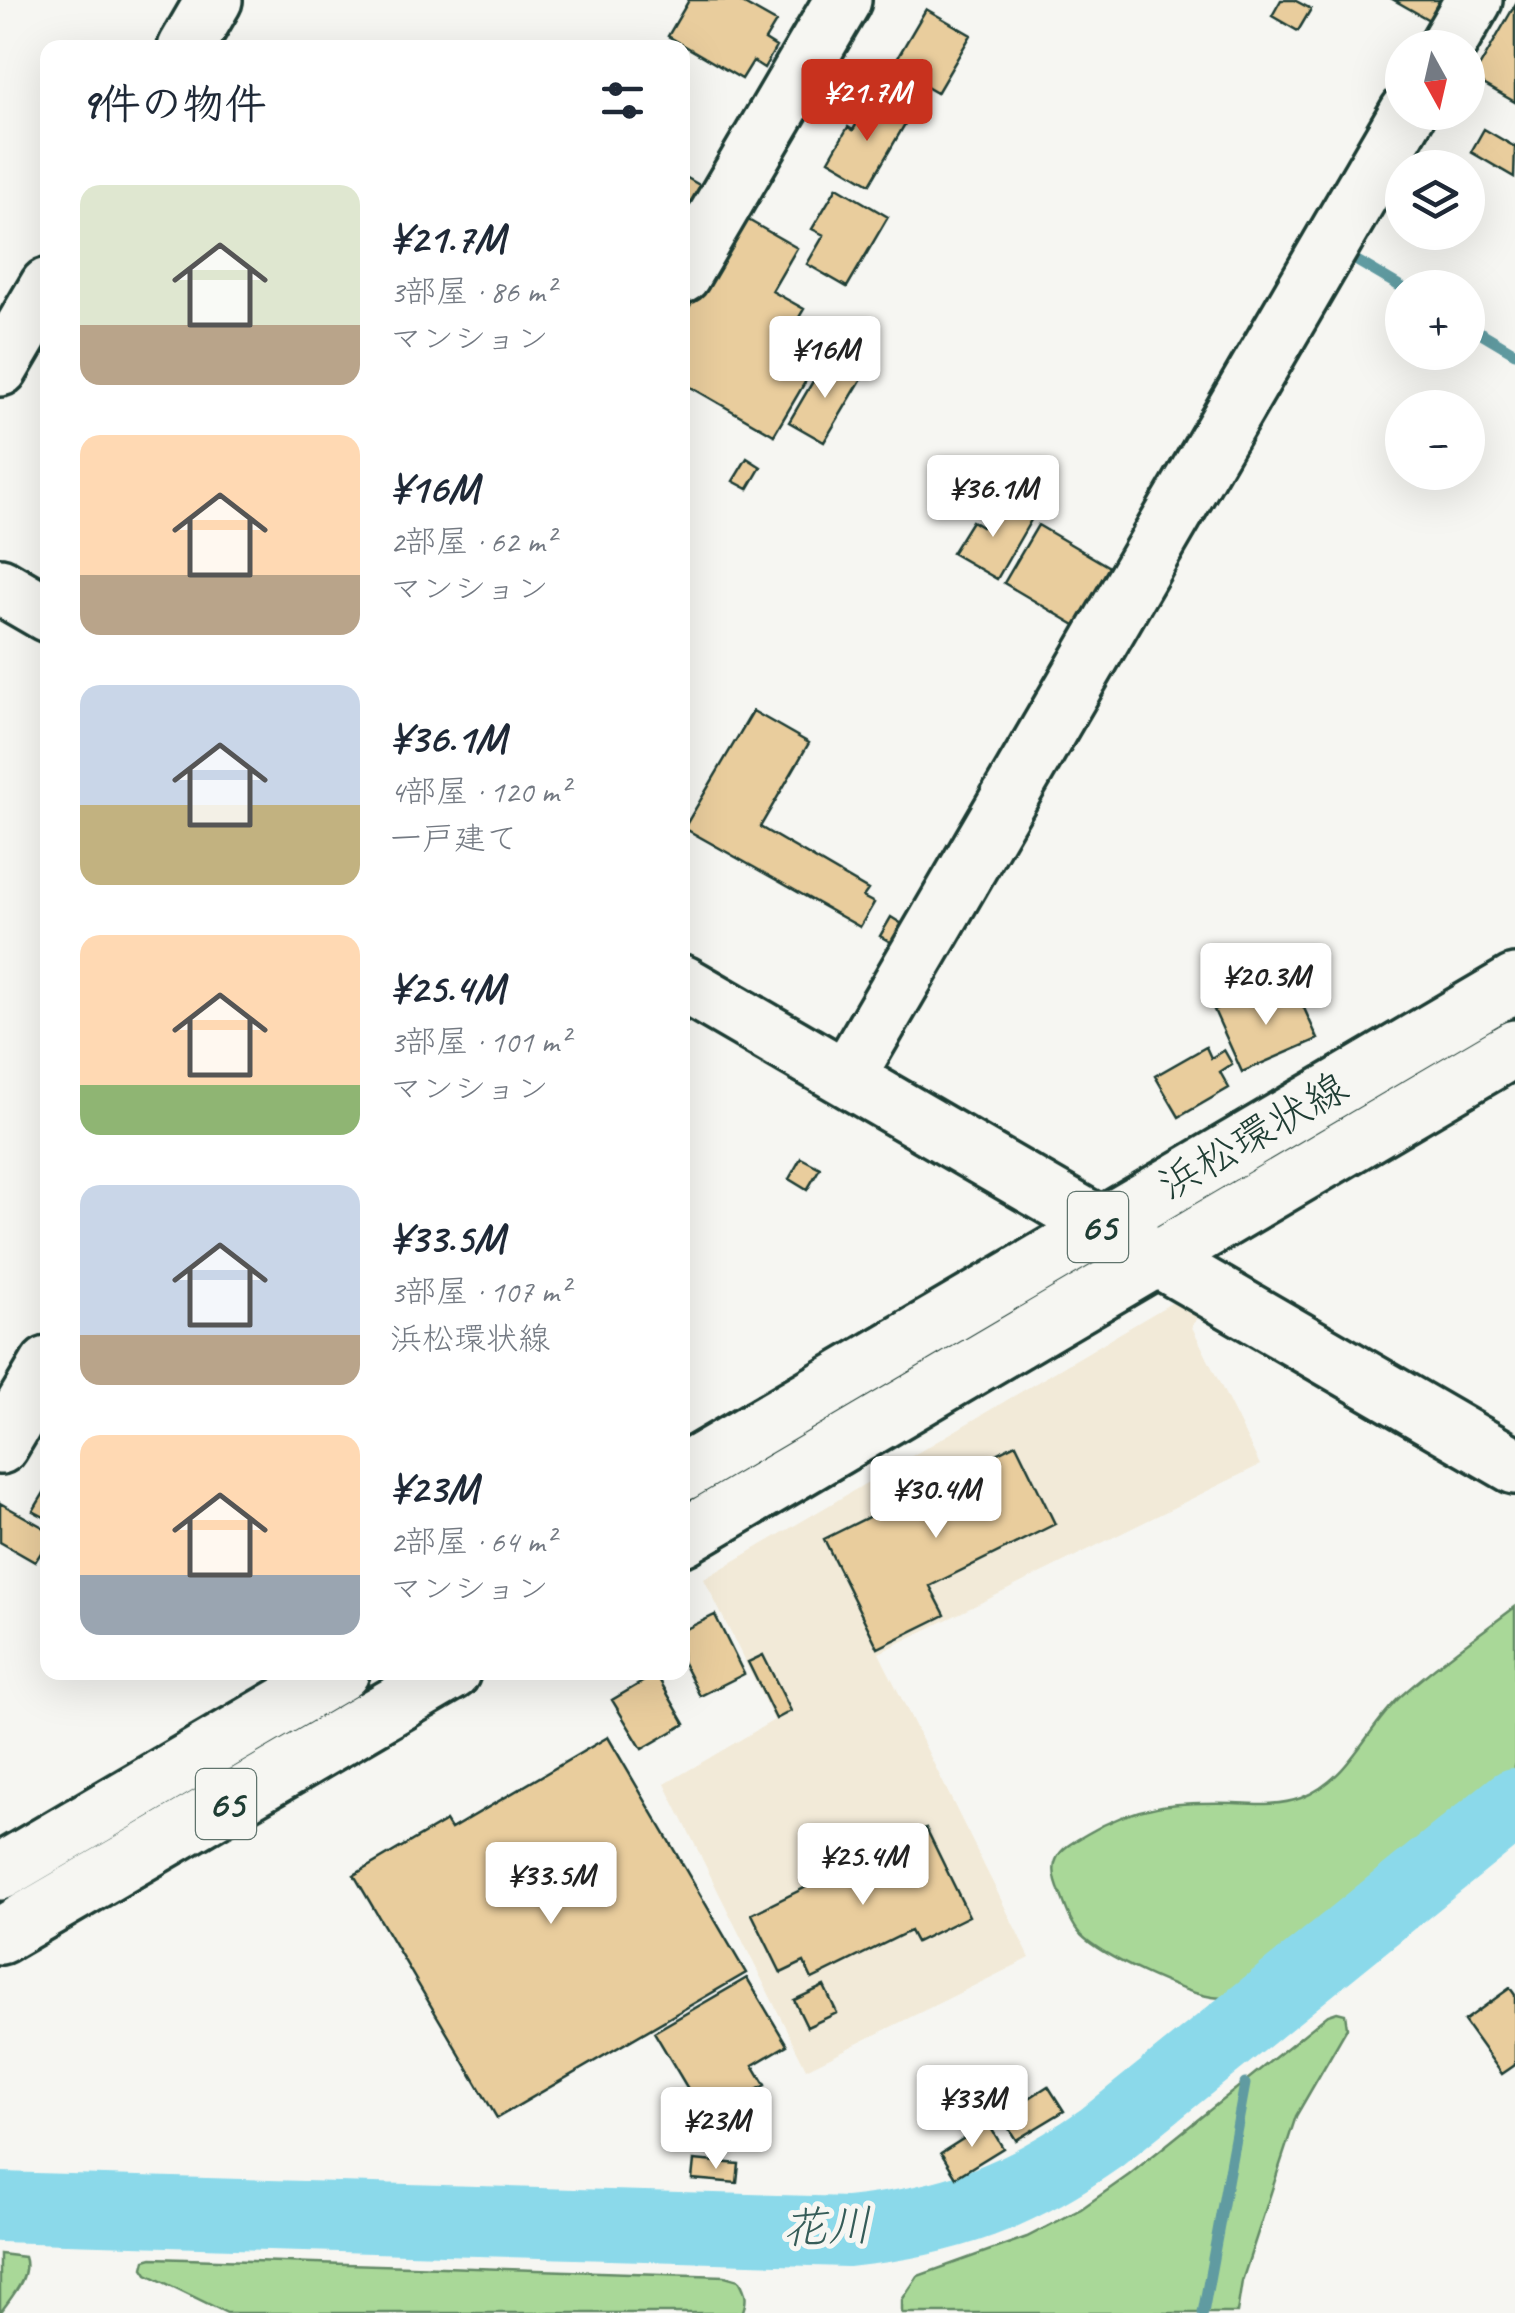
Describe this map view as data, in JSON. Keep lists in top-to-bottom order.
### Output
{
  "streets": {
    "main road": ["浜松環状線", "65"]
  },
  "water": ["花川"],
  "north": "bottom",
  "page": {
    "map_buttons": ["+", "−"],
    "heading": "9件の物件",
    "price": [
      "¥21.7M",
      "¥16M",
      "¥36.1M",
      "¥20.3M",
      "¥30.4M",
      "¥25.4M",
      "¥33.5M",
      "¥33M",
      "¥23M"
    ],
    "list": [
      {
        "name": "¥21.7M",
        "note": "3部屋 · 86 m² · マンション"
      },
      {
        "name": "¥16M",
        "note": "2部屋 · 62 m² · マンション"
      },
      {
        "name": "¥36.1M",
        "note": "4部屋 · 120 m² · 一戸建て"
      },
      {
        "name": "¥25.4M",
        "note": "3部屋 · 101 m² · マンション"
      },
      {
        "name": "¥33.5M",
        "note": "3部屋 · 107 m² · 浜松環状線"
      },
      {
        "name": "¥23M",
        "note": "2部屋 · 64 m² · マンション"
      }
    ]
  }
}
